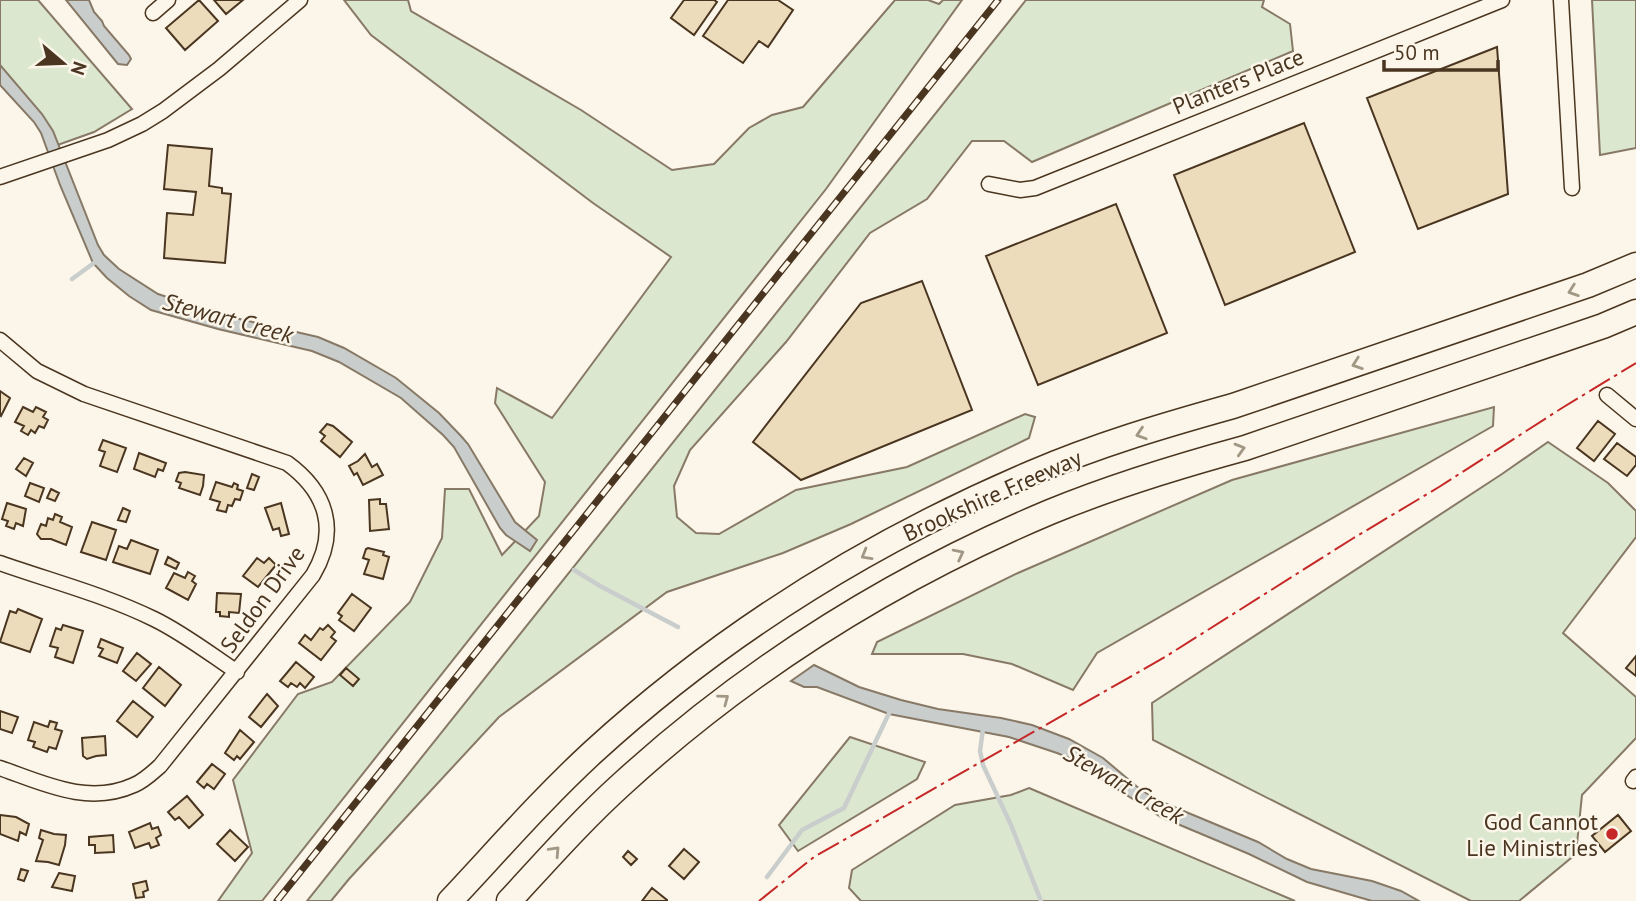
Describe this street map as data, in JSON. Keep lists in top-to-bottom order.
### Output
{
  "streets": {
    "highway": ["Brookshire Freeway"],
    "street": ["Planters Place", "Seldon Drive"]
  },
  "water": ["Stewart Creek"],
  "places": ["God Cannot Lie Ministries"],
  "scale_bar": "50 m",
  "north": "right"
}
